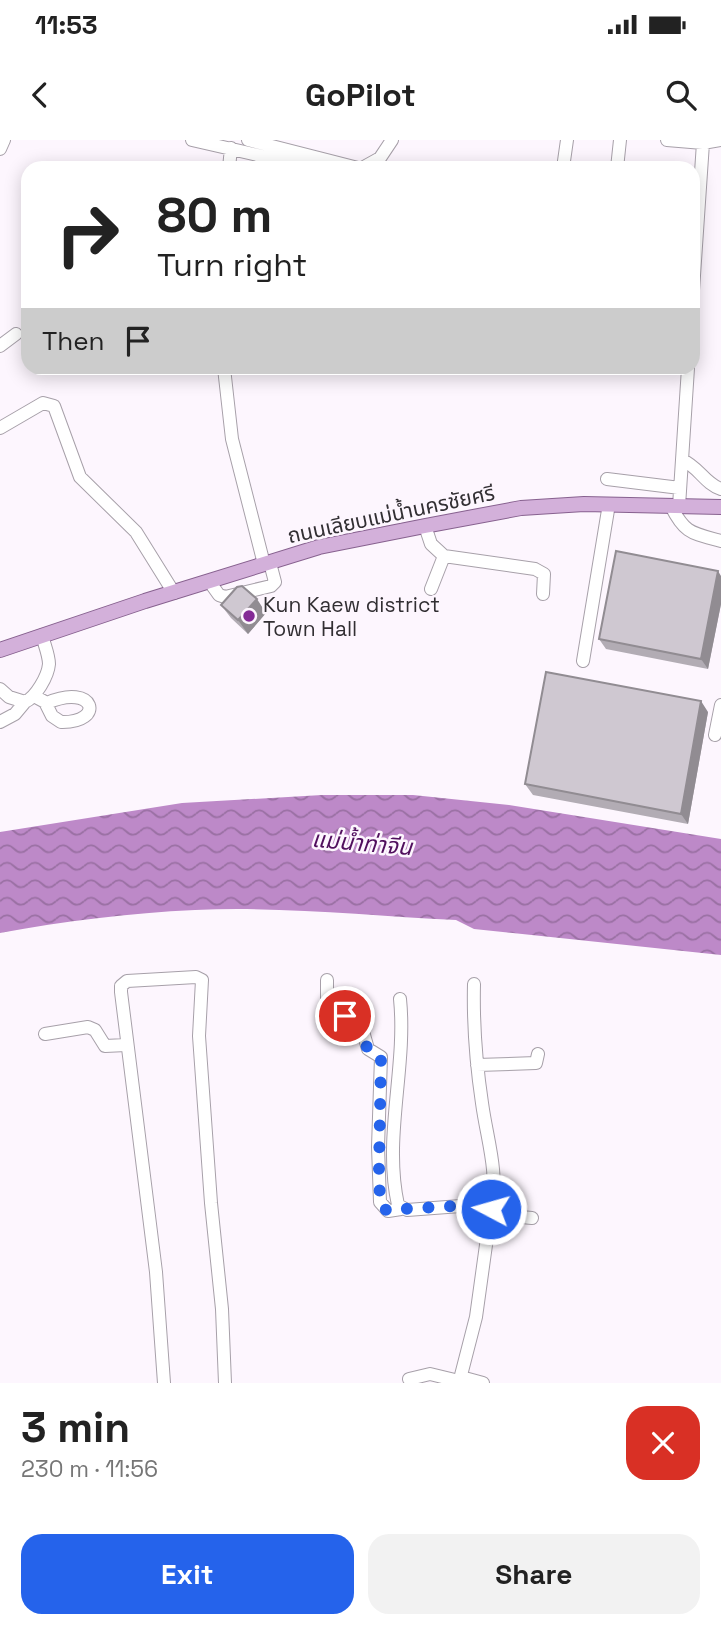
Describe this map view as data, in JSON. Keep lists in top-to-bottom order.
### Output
{
  "streets": {
    "main road": ["ถนนเลียบแม่น้ำนครชัยศรี"]
  },
  "water": ["แม่น้ำท่าจีน"],
  "places": ["Kun Kaew district Town Hall"],
  "page": {
    "status": "11:53",
    "header": "GoPilot",
    "turn": ["80 m", "Turn right"],
    "then": "Then",
    "heading": ["3 min", "230 m · 11:56"],
    "buttons": ["Exit", "Share"]
  }
}
